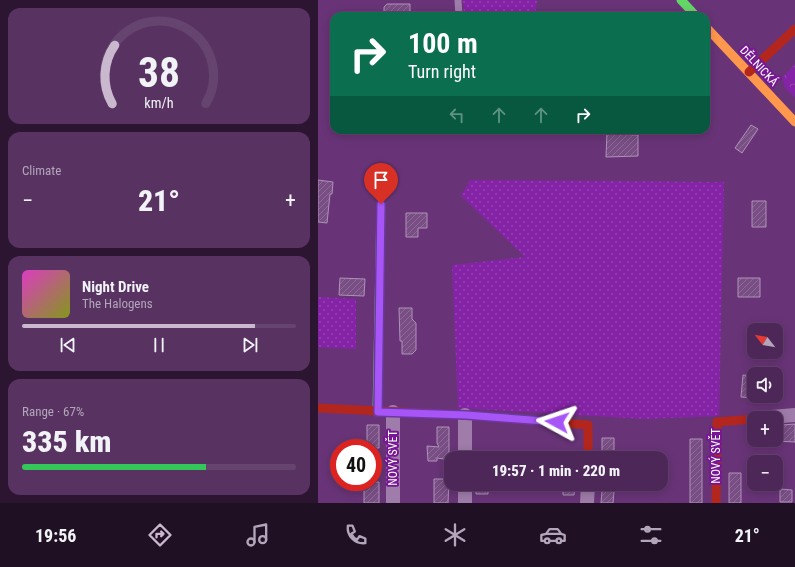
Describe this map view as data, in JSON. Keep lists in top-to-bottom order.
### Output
{
  "streets": {
    "street": ["DĚLNICKÁ", "NOVÝ SVĚT"]
  },
  "north": "top left",
  "page": {
    "turn": ["100 m", "Turn right"],
    "tile": [
      "Climate",
      ["Range · 67%", "335 km"]
    ],
    "heat": ["−", "21°", "+"],
    "song": ["Night Drive", "The Halogens"],
    "map_buttons": ["+", "−"],
    "limit": "40",
    "trip": "19:57 · 1 min · 220 m",
    "tabs": ["19:56", "21°"],
    "gauge": ["38", "km/h"]
  }
}
